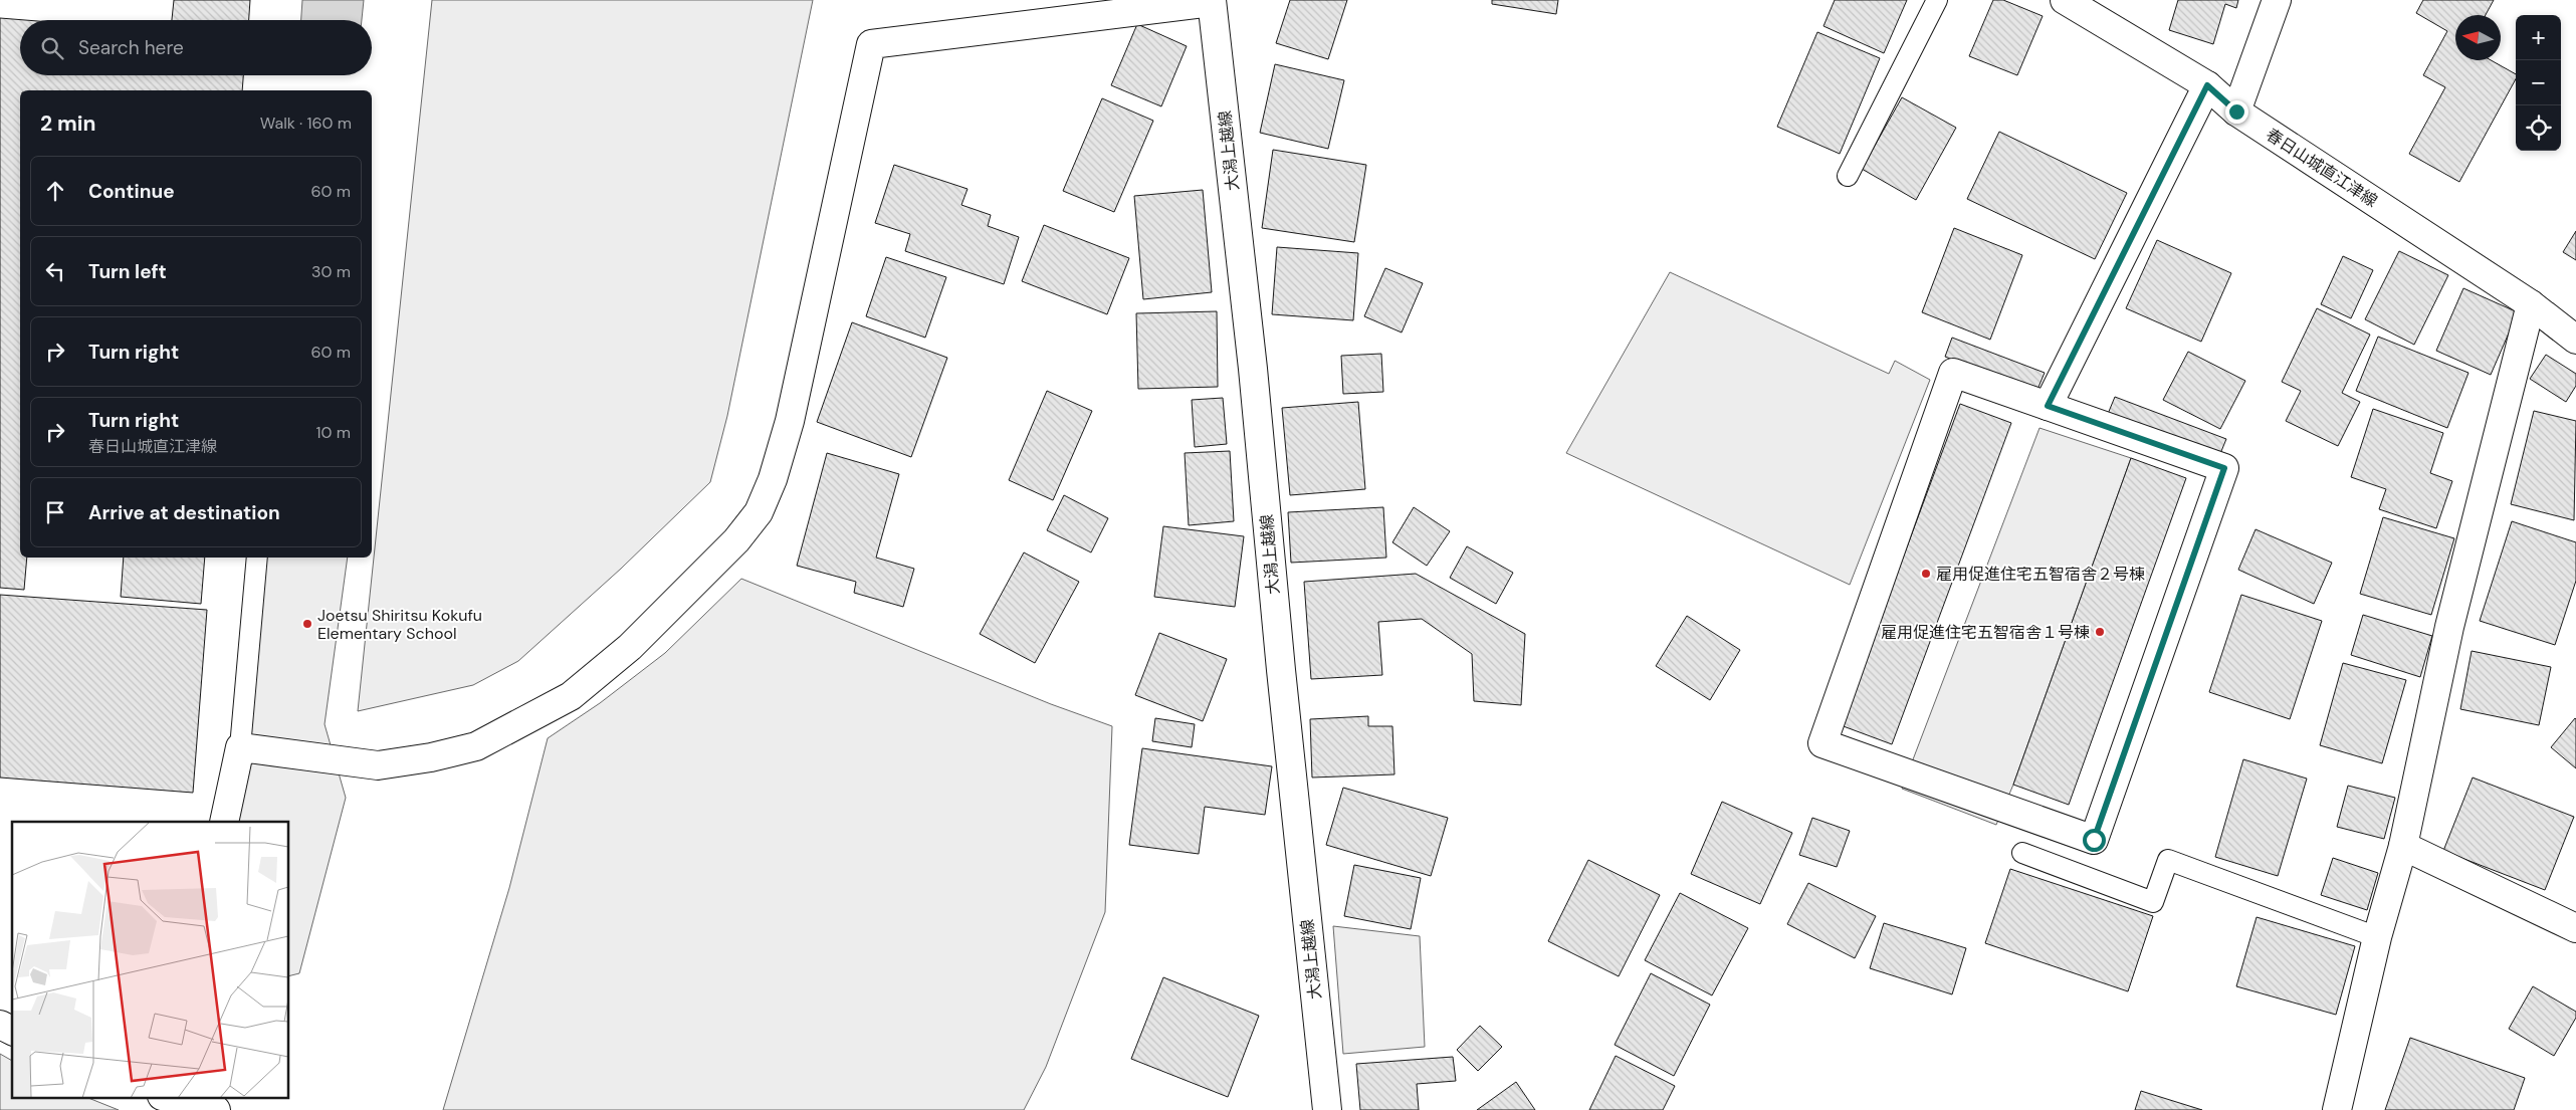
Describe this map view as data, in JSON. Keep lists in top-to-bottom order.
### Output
{
  "streets": {
    "street": ["大潟上越線", "春日山城直江津線"]
  },
  "places": ["雇用促進住宅五智宿舎２号棟", "Joetsu Shiritsu Kokufu Elementary School", "雇用促進住宅五智宿舎１号棟"],
  "north": "left",
  "page": {
    "map_buttons": ["+", "−"],
    "search": "Search here",
    "heading": ["2 min", "Walk · 160 m"],
    "list": [
      ["Continue", "60 m"],
      ["Turn left", "30 m"],
      ["Turn right", "60 m"],
      ["Turn right", "春日山城直江津線", "10 m"],
      "Arrive at destination"
    ]
  }
}
